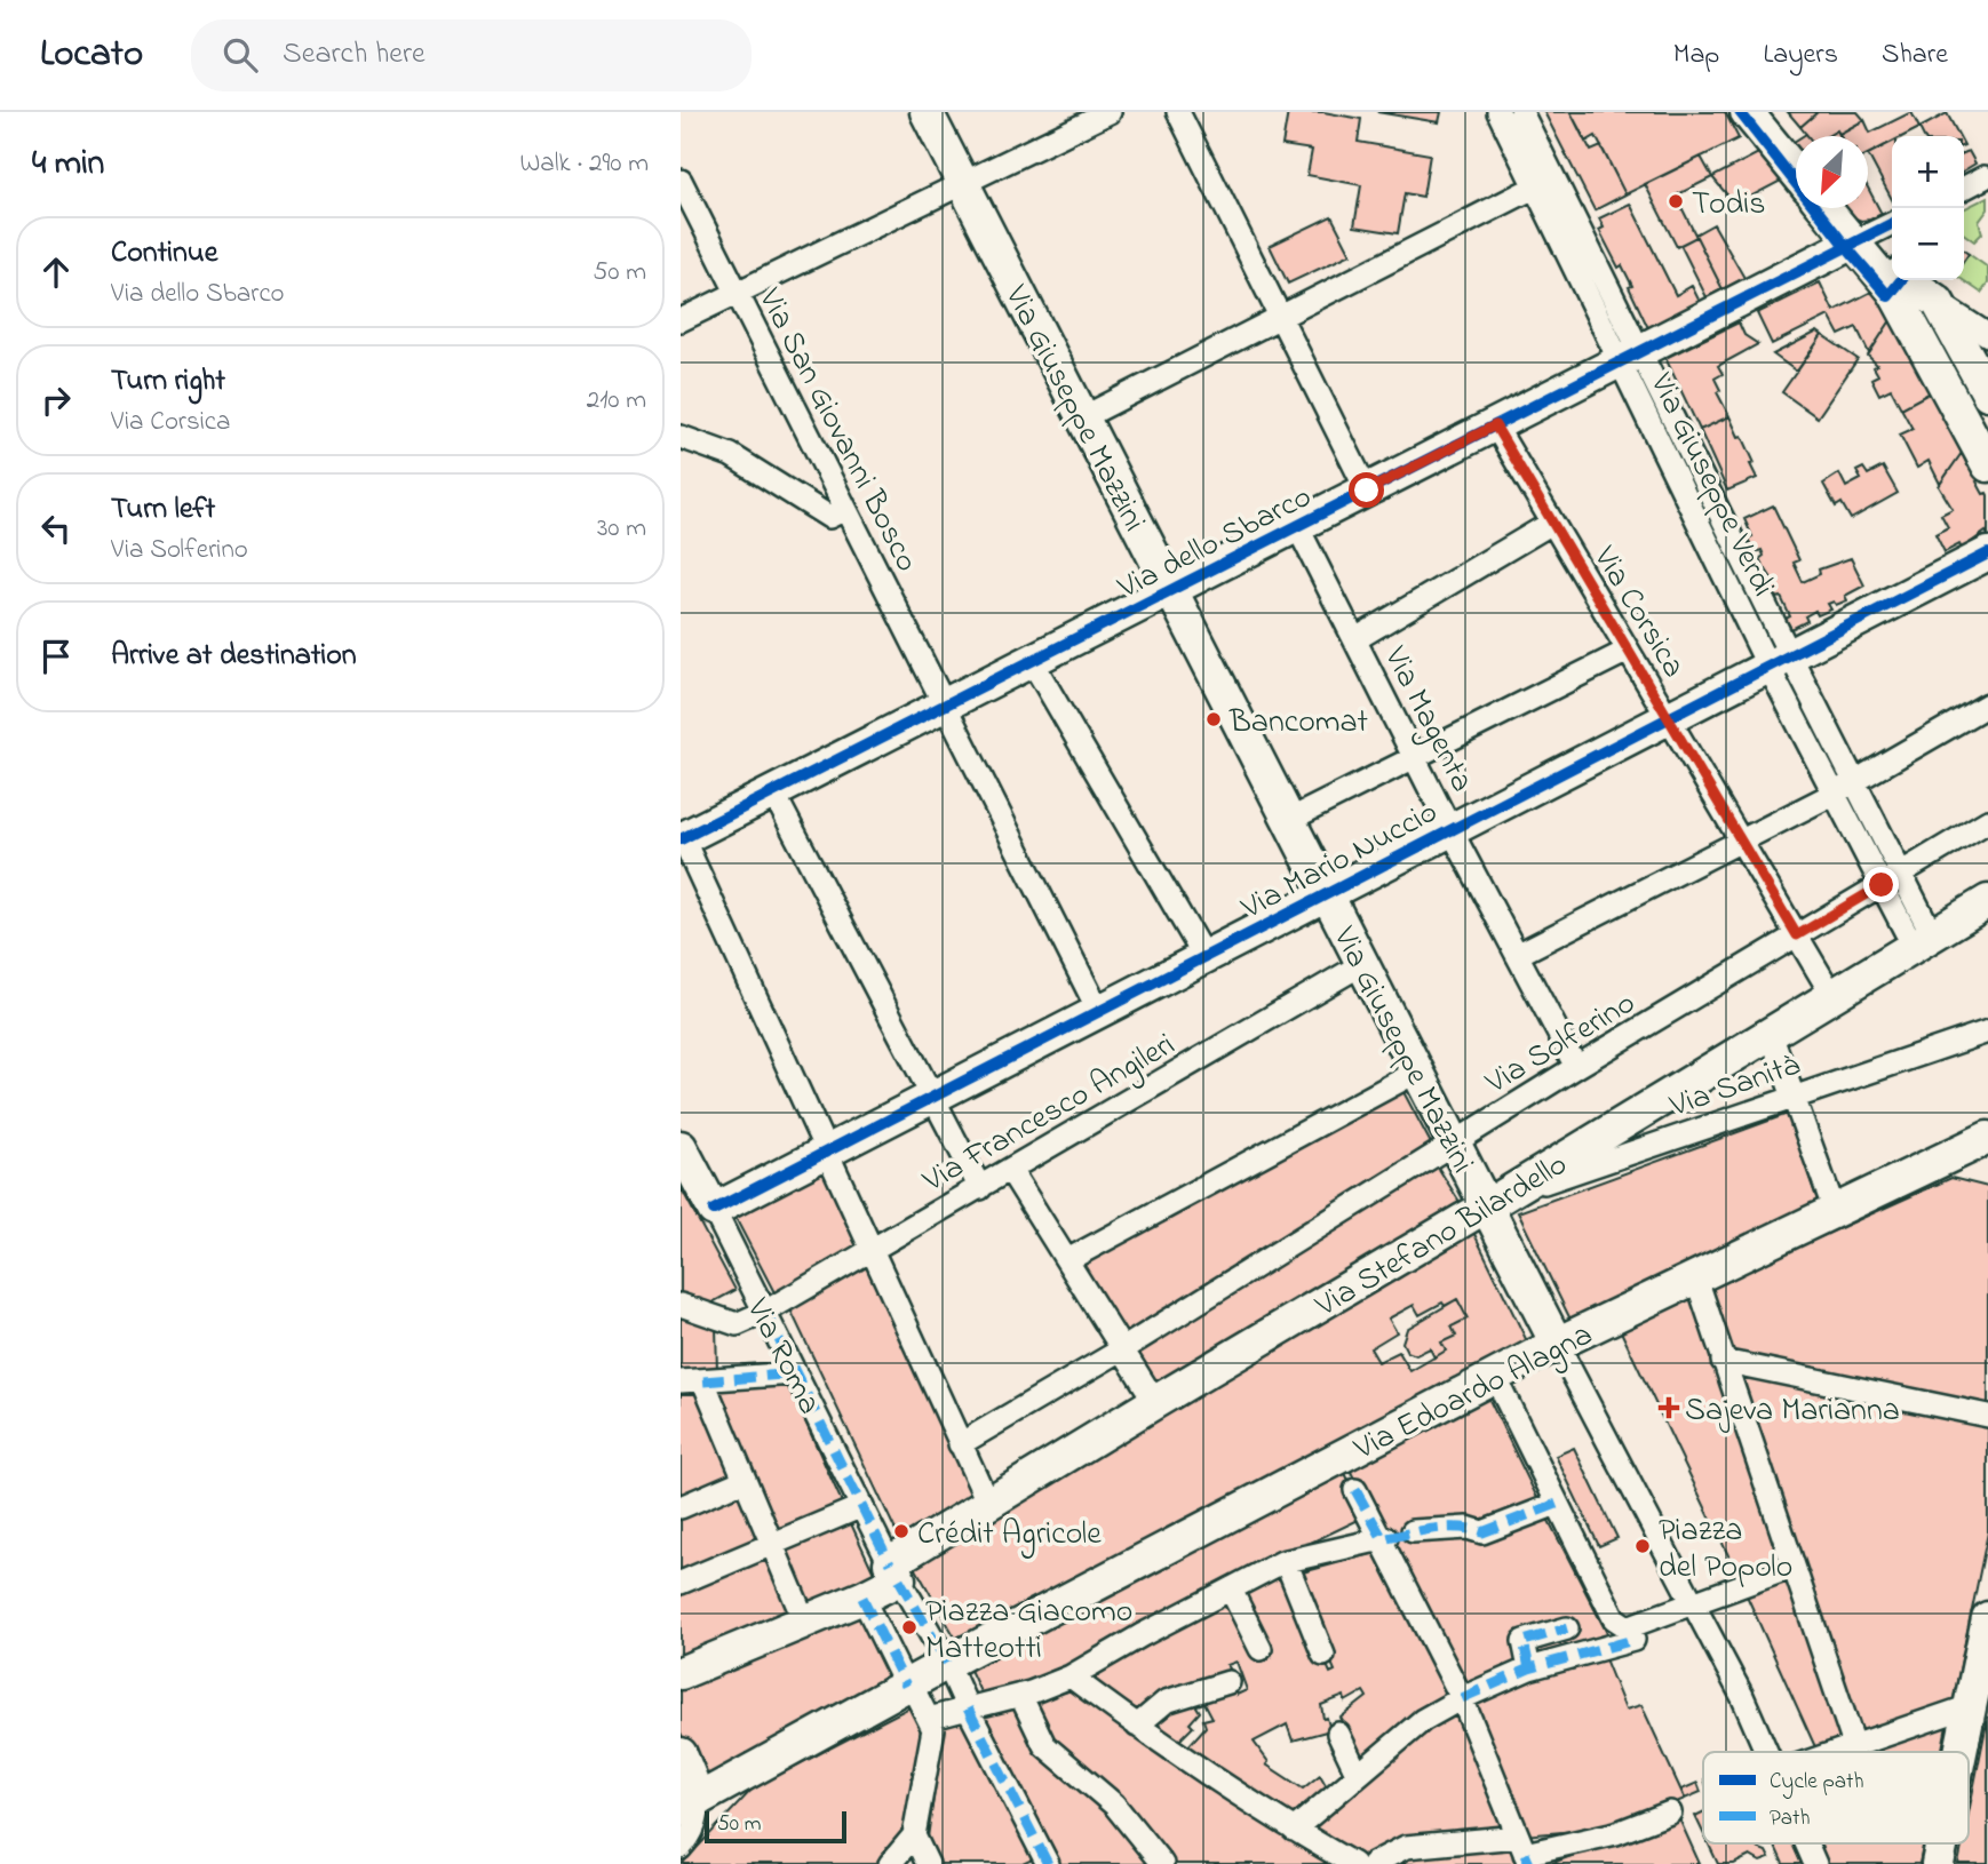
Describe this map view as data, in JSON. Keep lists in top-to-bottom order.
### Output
{
  "streets": {
    "main road": [
      "Via Giuseppe Mazzini",
      "Via dello Sbarco",
      "Via Mario Nuccio",
      "Via Stefano Bilardello",
      "Via Roma",
      "Via Edoardo Alagna"
    ],
    "street": [
      "Via San Giovanni Bosco",
      "Via Giuseppe Verdi",
      "Via Corsica",
      "Via Magenta",
      "Via Solferino",
      "Via Sanità",
      "Via Francesco Angileri"
    ]
  },
  "crossings": [
    ["Via Giuseppe Mazzini", "Via dello Sbarco"],
    ["Via Giuseppe Mazzini", "Via Mario Nuccio"],
    ["Via Giuseppe Mazzini", "Via Solferino"],
    ["Via Giuseppe Mazzini", "Via Sanità"],
    ["Via Giuseppe Mazzini", "Via Francesco Angileri"],
    ["Via Giuseppe Mazzini", "Via Stefano Bilardello"],
    ["Via Giuseppe Mazzini", "Via Edoardo Alagna"],
    ["Via San Giovanni Bosco", "Via dello Sbarco"],
    ["Via San Giovanni Bosco", "Via Mario Nuccio"],
    ["Via Giuseppe Verdi", "Via dello Sbarco"],
    ["Via Giuseppe Verdi", "Via Mario Nuccio"],
    ["Via dello Sbarco", "Via Corsica"],
    ["Via dello Sbarco", "Via Magenta"],
    ["Via Corsica", "Via Mario Nuccio"],
    ["Via Corsica", "Via Solferino"],
    ["Via Corsica", "Via Stefano Bilardello"],
    ["Via Magenta", "Via Mario Nuccio"],
    ["Via Magenta", "Via Solferino"],
    ["Via Mario Nuccio", "Via Roma"],
    ["Via Sanità", "Via Stefano Bilardello"],
    ["Via Francesco Angileri", "Via Roma"],
    ["Via Stefano Bilardello", "Via Roma"]
  ],
  "places": {
    "other": [
      "Todis",
      "Bancomat",
      "Crédit Agricole",
      "Piazza del Popolo",
      "Piazza Giacomo Matteotti"
    ],
    "health": ["Sajeva Marianna"]
  },
  "legend": ["Cycle path", "Path"],
  "scale_bar": "50 m",
  "north": "bottom left",
  "page": {
    "header": "Locato",
    "search": "Search here",
    "nav": ["Map", "Layers", "Share"],
    "heading": ["4 min", "Walk · 290 m"],
    "map_buttons": ["+", "−"],
    "list": [
      ["Continue", "Via dello Sbarco", "50 m"],
      ["Turn right", "Via Corsica", "210 m"],
      ["Turn left", "Via Solferino", "30 m"],
      "Arrive at destination"
    ],
    "scale": "50 m"
  }
}
